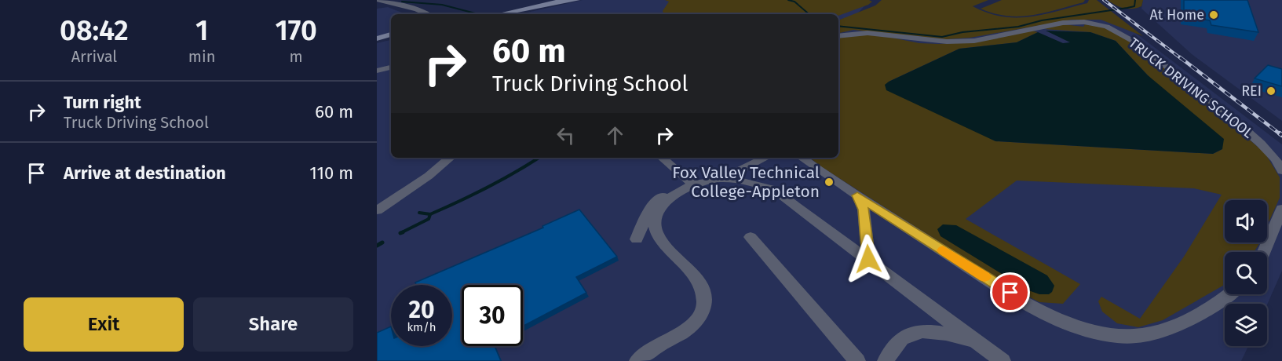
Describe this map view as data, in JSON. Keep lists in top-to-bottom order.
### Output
{
  "streets": {
    "street": ["TRUCK DRIVING SCHOOL"]
  },
  "places": ["At Home", "REI", "Fox Valley Technical College-Appleton"],
  "page": {
    "eta": [
      "08:42",
      "Arrival",
      "1",
      "min",
      "170",
      "m"
    ],
    "turn": ["60 m", "Truck Driving School"],
    "list": [
      {
        "name": "Turn right",
        "note": "Truck Driving School",
        "value": "60 m"
      },
      {
        "name": "Arrive at destination",
        "value": "110 m"
      }
    ],
    "speed": "20 km/h",
    "limit": "30",
    "buttons": ["Exit", "Share"]
  }
}
